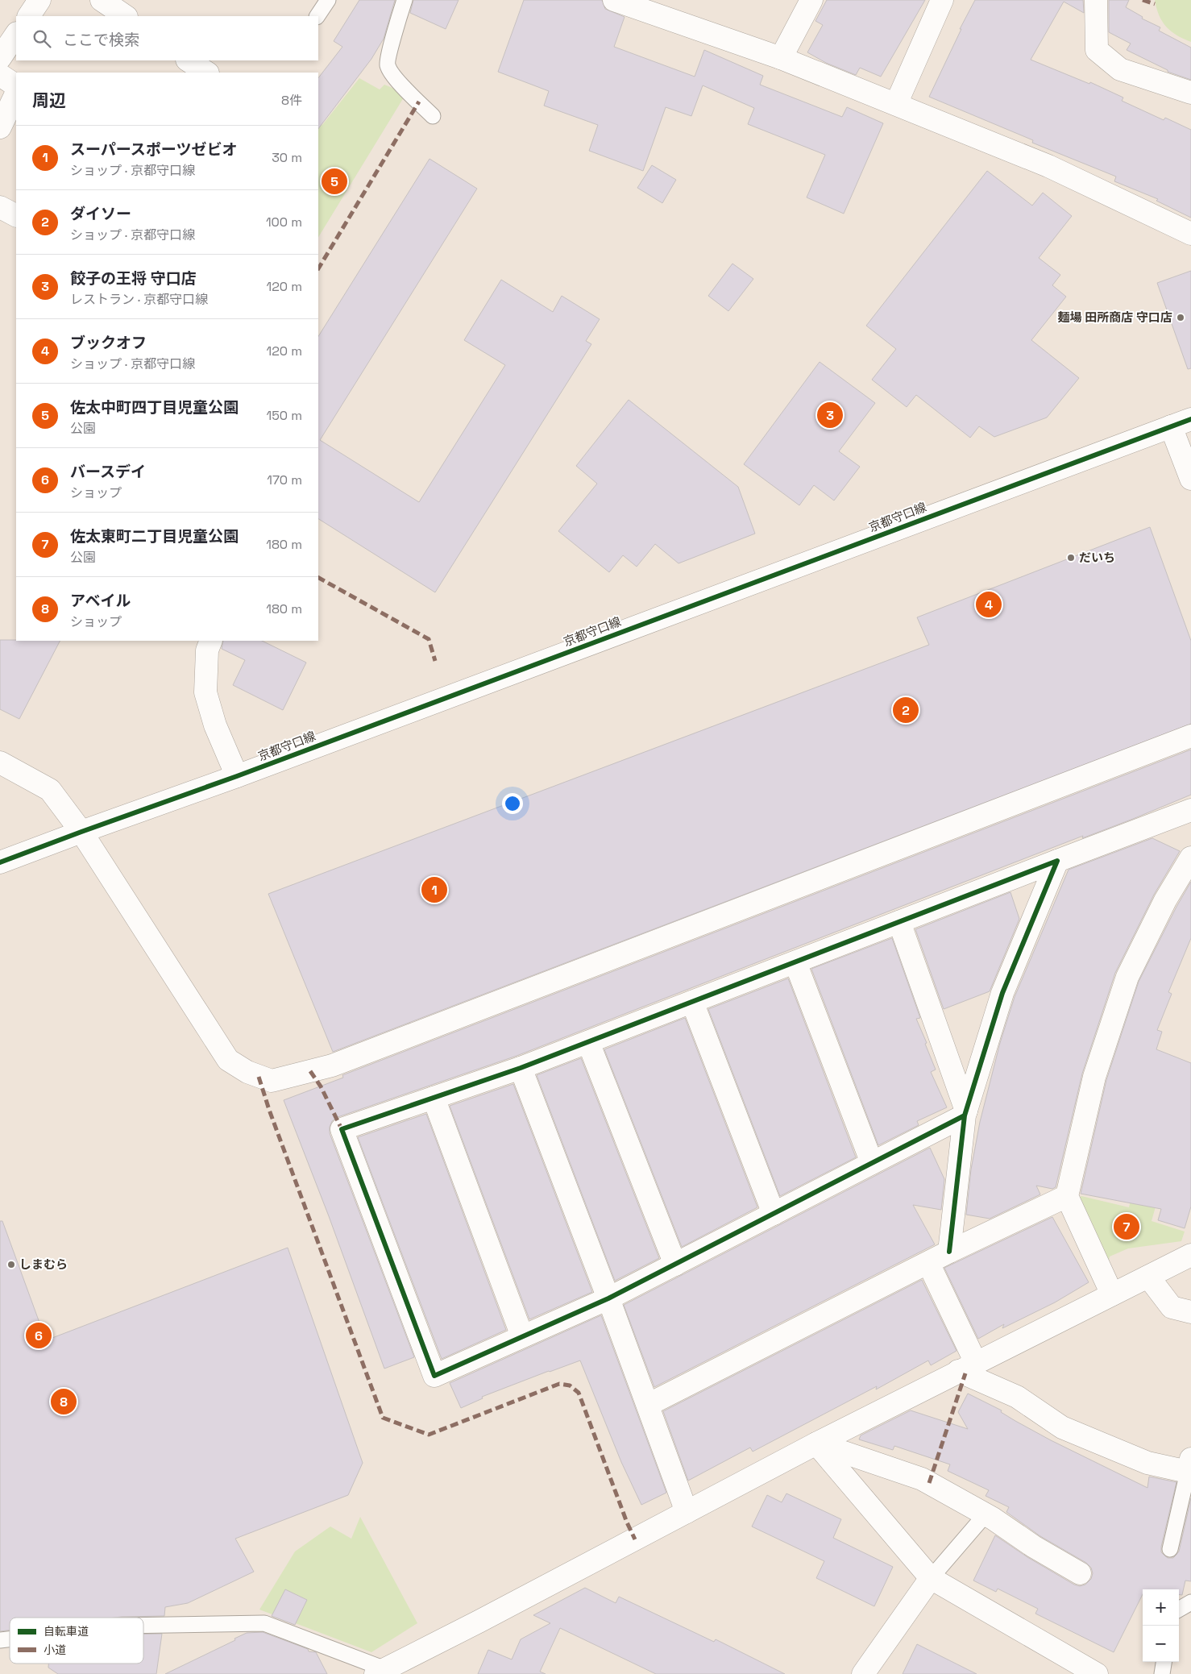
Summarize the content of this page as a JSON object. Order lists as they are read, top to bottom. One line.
{"streets":{"street":["京都守口線"]},"places":["麺場 田所商店 守口店","だいち","しまむら"],"legend":["自転車道","小道"],"page":{"search":"ここで検索","heading":["周辺","8件"],"list":[{"mark":"1","name":"スーパースポーツゼビオ","note":"ショップ · 京都守口線","value":"30 m"},{"mark":"2","name":"ダイソー","note":"ショップ · 京都守口線","value":"100 m"},{"mark":"3","name":"餃子の王将 守口店","note":"レストラン · 京都守口線","value":"120 m"},{"mark":"4","name":"ブックオフ","note":"ショップ · 京都守口線","value":"120 m"},{"mark":"5","name":"佐太中町四丁目児童公園","note":"公園","value":"150 m"},{"mark":"6","name":"バースデイ","note":"ショップ","value":"170 m"},{"mark":"7","name":"佐太東町二丁目児童公園","note":"公園","value":"180 m"},{"mark":"8","name":"アベイル","note":"ショップ","value":"180 m"}],"pins":["5","3","4","2","1","7","6","8"],"map_buttons":["+","−"]}}
